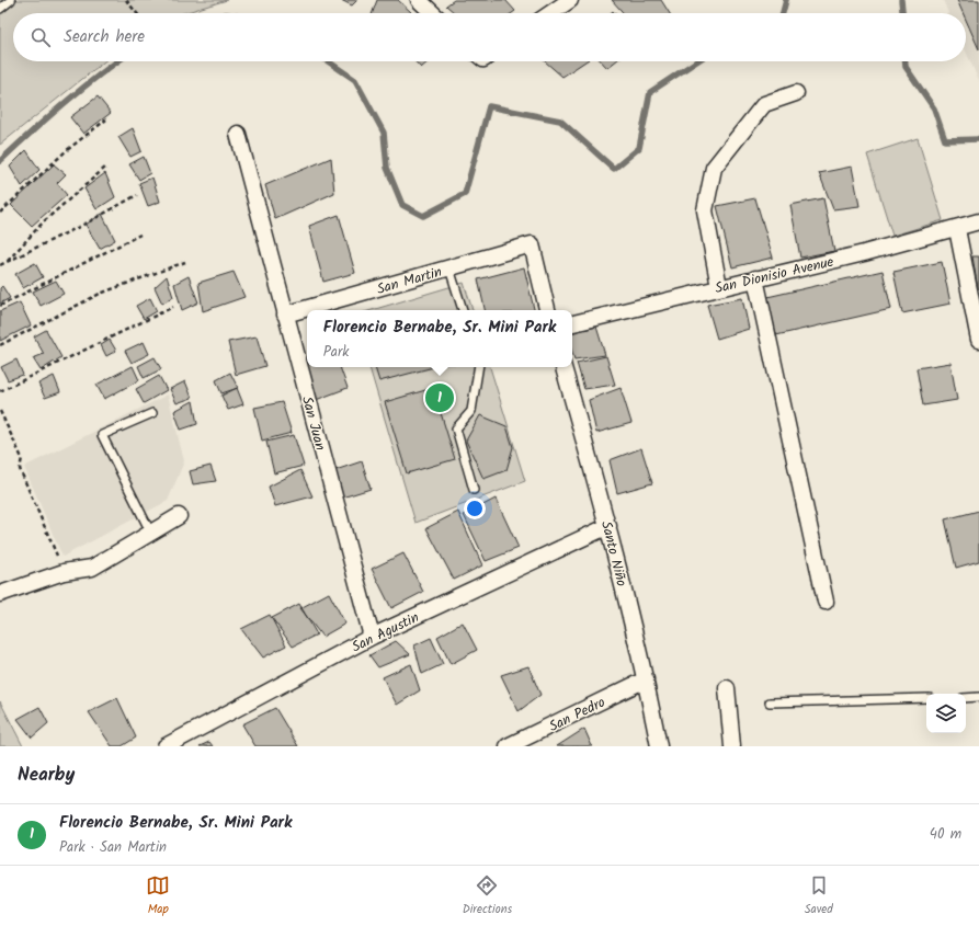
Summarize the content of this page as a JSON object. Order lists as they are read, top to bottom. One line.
{"streets":{"street":["San Dionisio Avenue","San Martin","San Juan","Santo Niño","San Agustin","San Pedro"]},"crossings":[["San Martin","San Juan"],["San Juan","San Agustin"],["Santo Niño","San Agustin"],["Santo Niño","San Pedro"]],"page":{"search":"Search here","popup":["Florencio Bernabe, Sr. Mini Park","Park"],"pins":"1","heading":"Nearby","list":[{"mark":"1","name":"Florencio Bernabe, Sr. Mini Park","note":"Park · San Martin","value":"40 m"}],"nav":["Map","Directions","Saved"]}}
